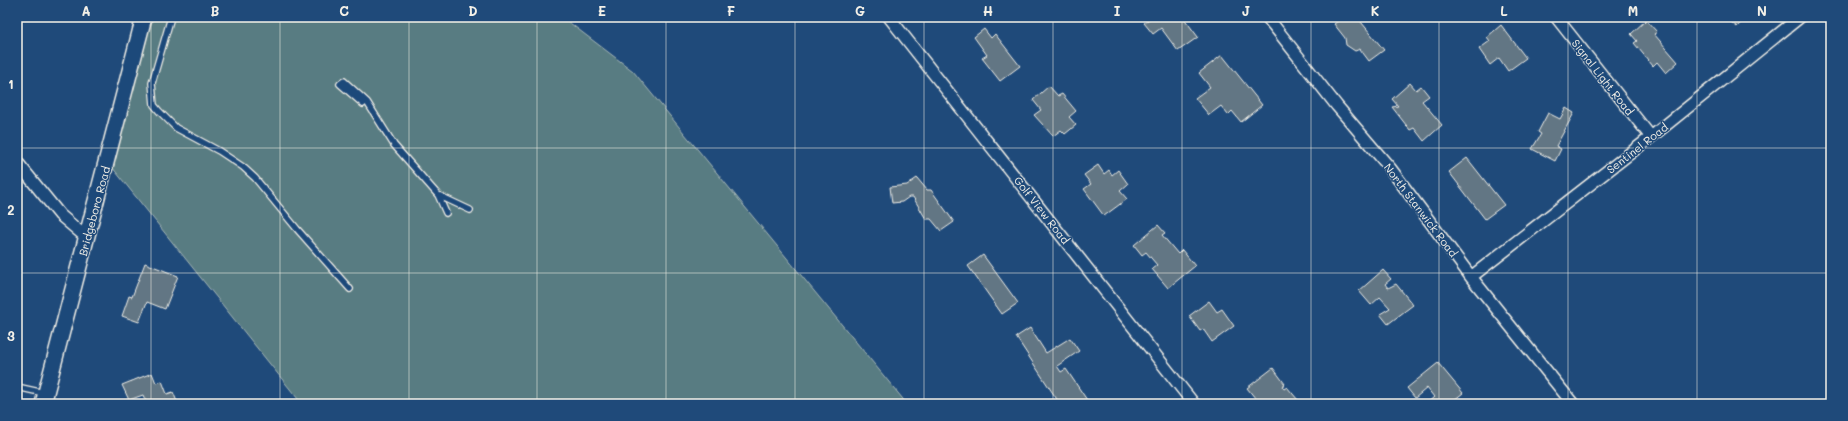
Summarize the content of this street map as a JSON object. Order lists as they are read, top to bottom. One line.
{"streets":{"main road":["Bridgeboro Road"],"street":["Signal Light Road","Sentinel Road","Golf View Road","North Stanwick Road"]},"crossings":[["Signal Light Road","Sentinel Road"],["Sentinel Road","North Stanwick Road"]],"grid":{"columns":["A","B","C","D","E","F","G","H","I","J","K","L","M","N"],"rows":["1","2","3"]}}
